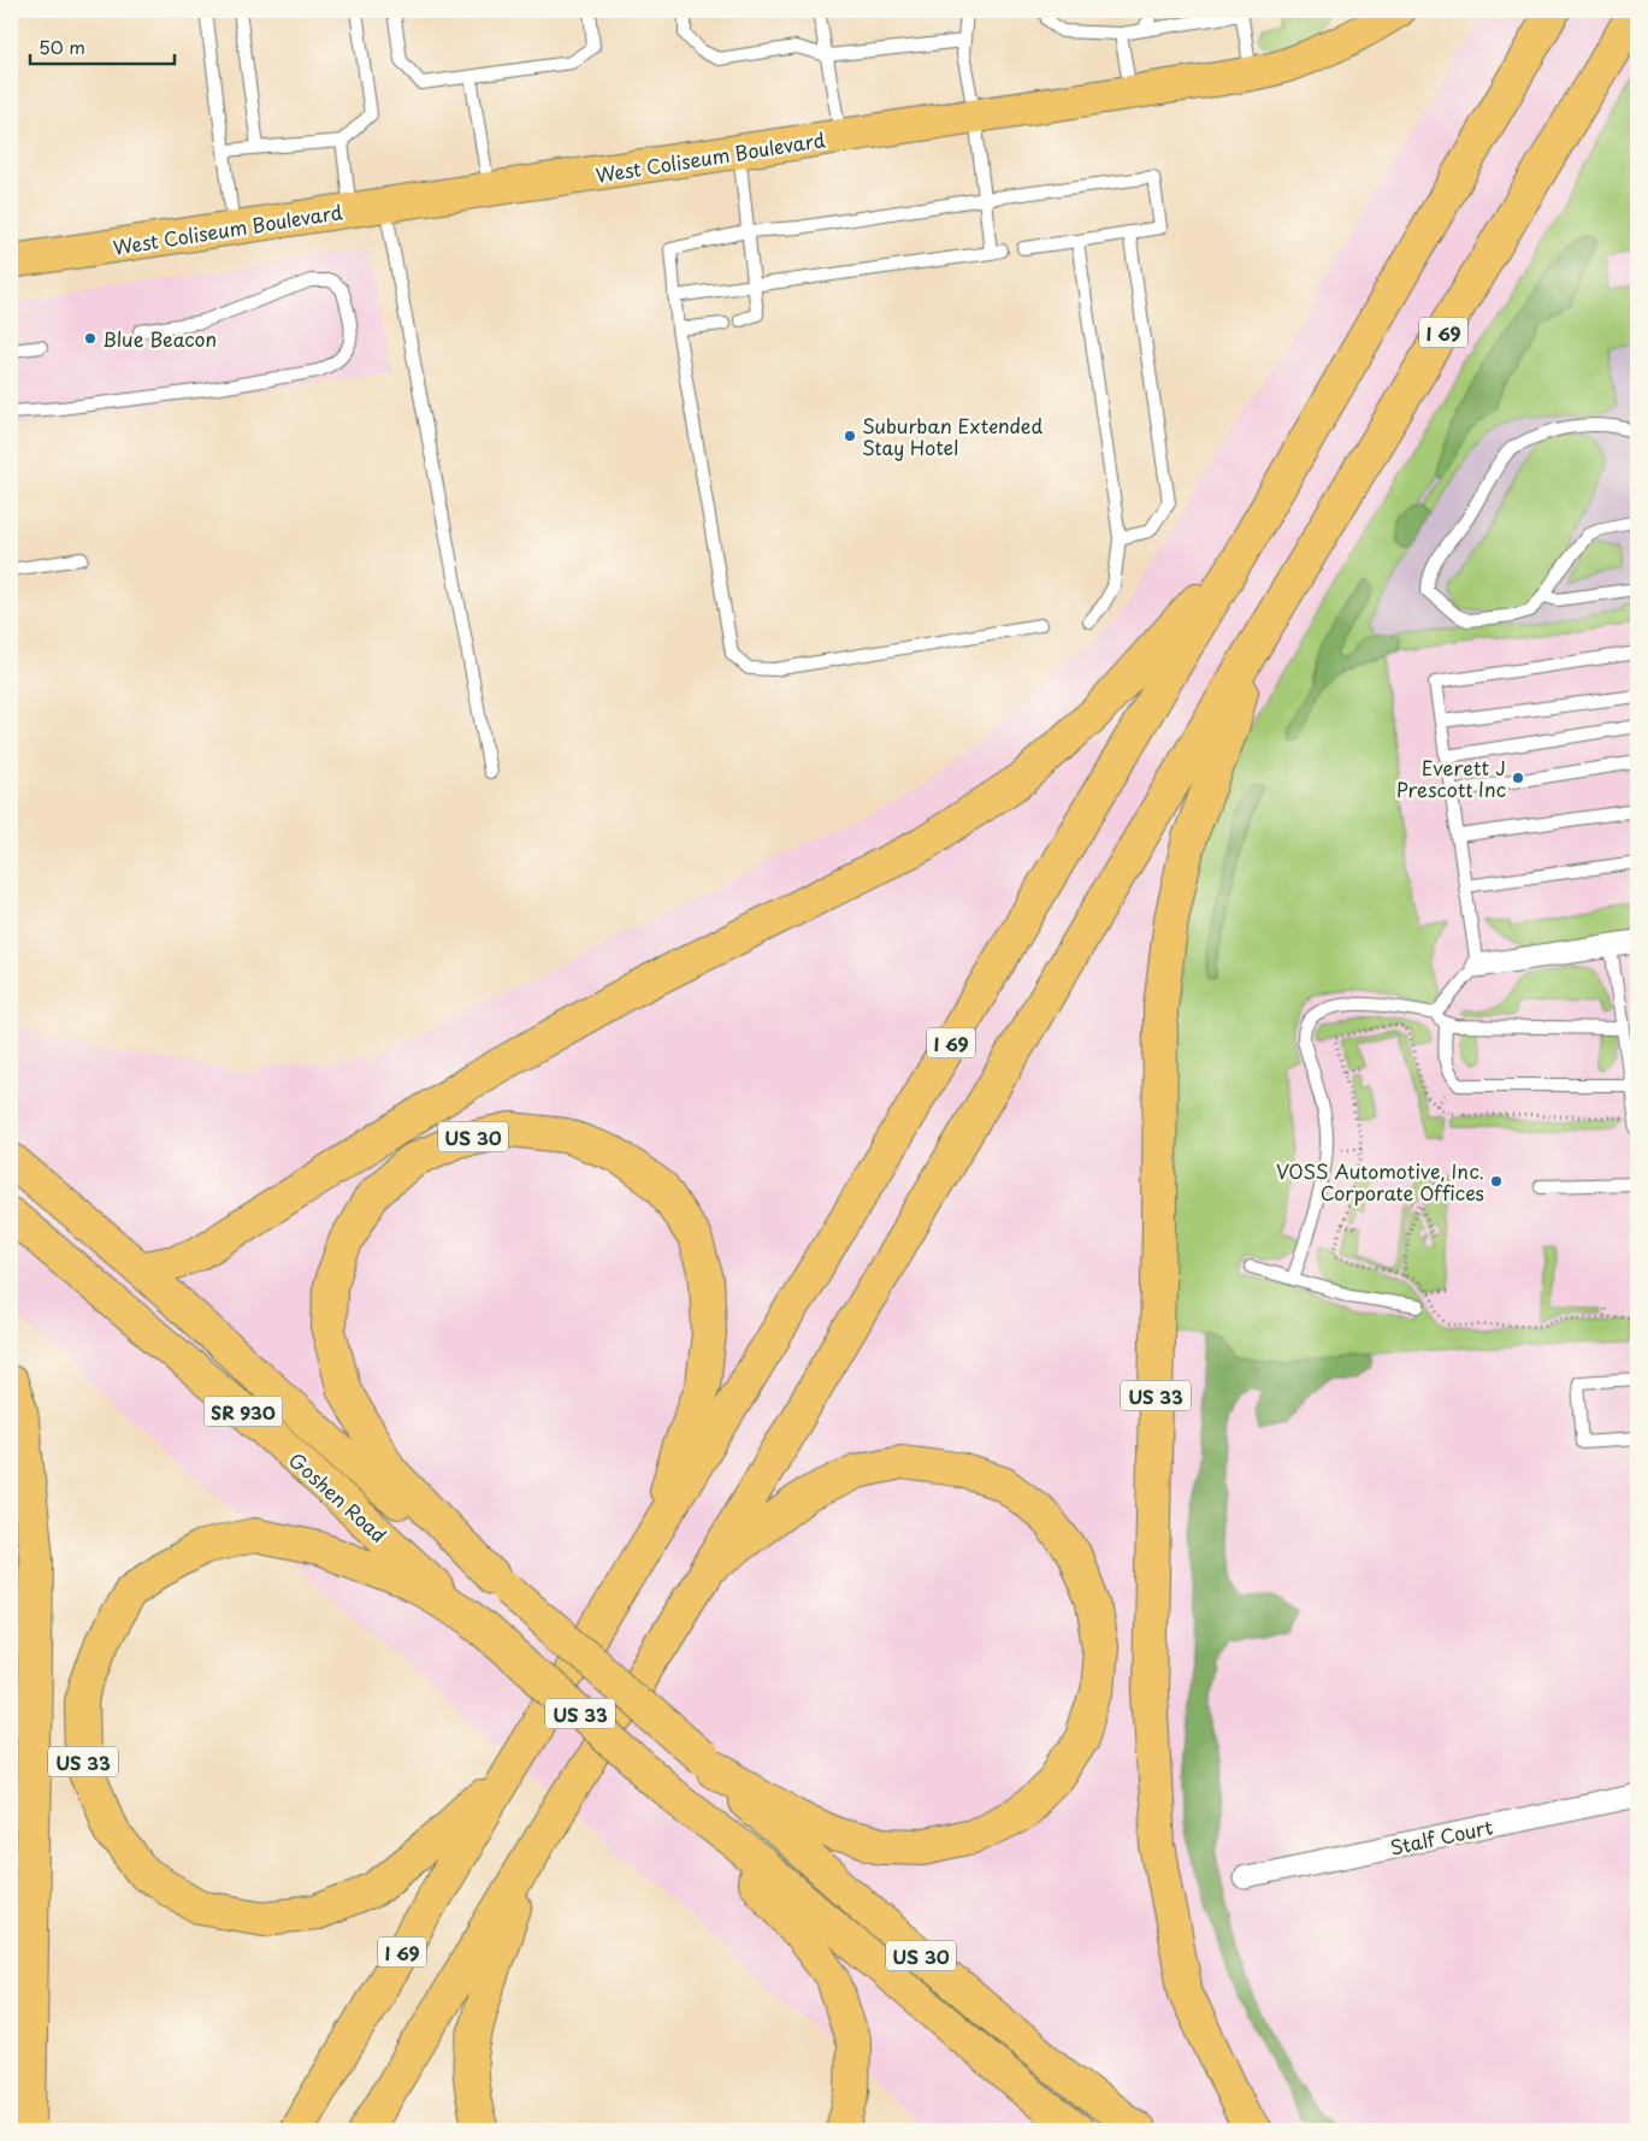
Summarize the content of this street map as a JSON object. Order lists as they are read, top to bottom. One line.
{"streets":{"main road":["West Coliseum Boulevard","I 69","US 30","US 33","SR 930","Goshen Road"],"street":["Stalf Court"]},"crossings":[["I 69","US 30"],["I 69","US 33"],["US 30","SR 930"],["US 33","Goshen Road"]],"places":["Blue Beacon","Suburban Extended Stay Hotel","Everett J Prescott Inc","VOSS Automotive, Inc. Corporate Offices"],"scale_bar":"50 m"}
